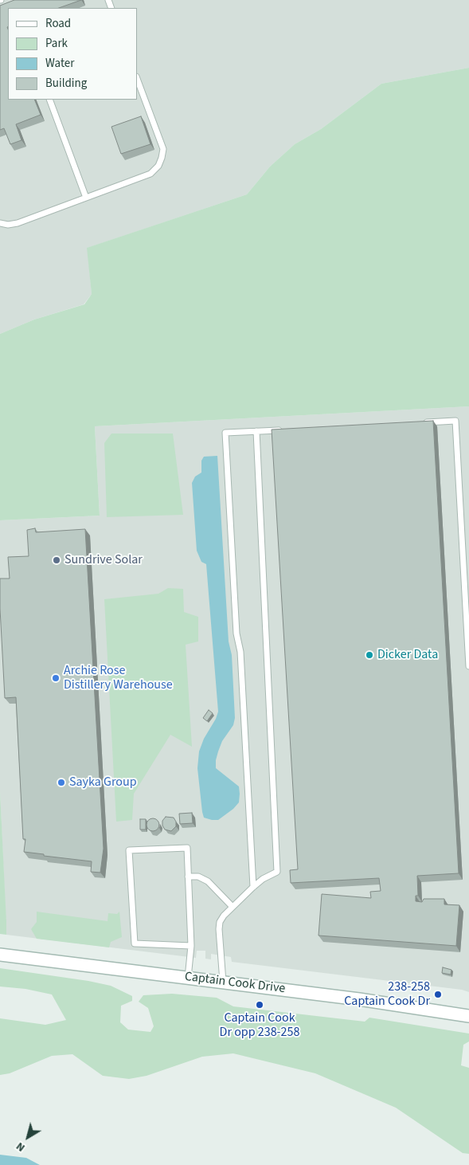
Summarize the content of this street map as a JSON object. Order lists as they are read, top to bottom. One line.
{"streets":{"main road":["Captain Cook Drive"]},"places":["Sundrive Solar","Dicker Data","Archie Rose Distillery Warehouse","Sayka Group","238-258 Captain Cook Dr","Captain Cook Dr opp 238-258"],"legend":["Road","Park","Water","Building"],"north":"bottom left"}
